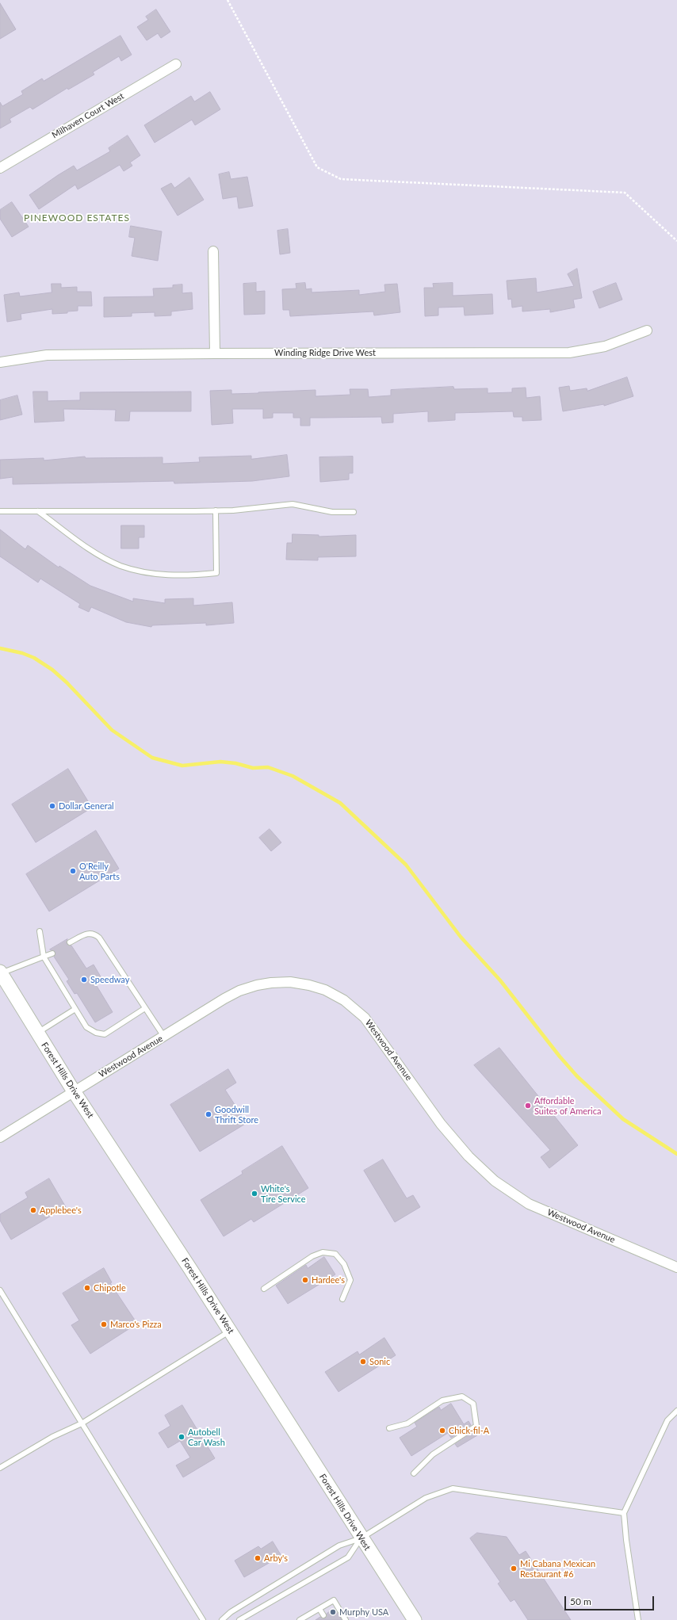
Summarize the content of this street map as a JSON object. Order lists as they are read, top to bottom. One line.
{"streets":{"main road":["Forest Hills Drive West"],"street":["Milhaven Court West","Winding Ridge Drive West","Westwood Avenue"]},"crossings":[["Westwood Avenue","Forest Hills Drive West"]],"districts":["PINEWOOD ESTATES"],"places":["Dollar General","O'Reilly Auto Parts","Speedway","Affordable Suites of America","Goodwill Thrift Store","White's Tire Service","Applebee's","Hardee's","Chipotle","Marco's Pizza","Sonic","Chick-fil-A","Autobell Car Wash","Arby's","Mi Cabana Mexican Restaurant #6","Murphy USA"],"scale_bar":"50 m"}
